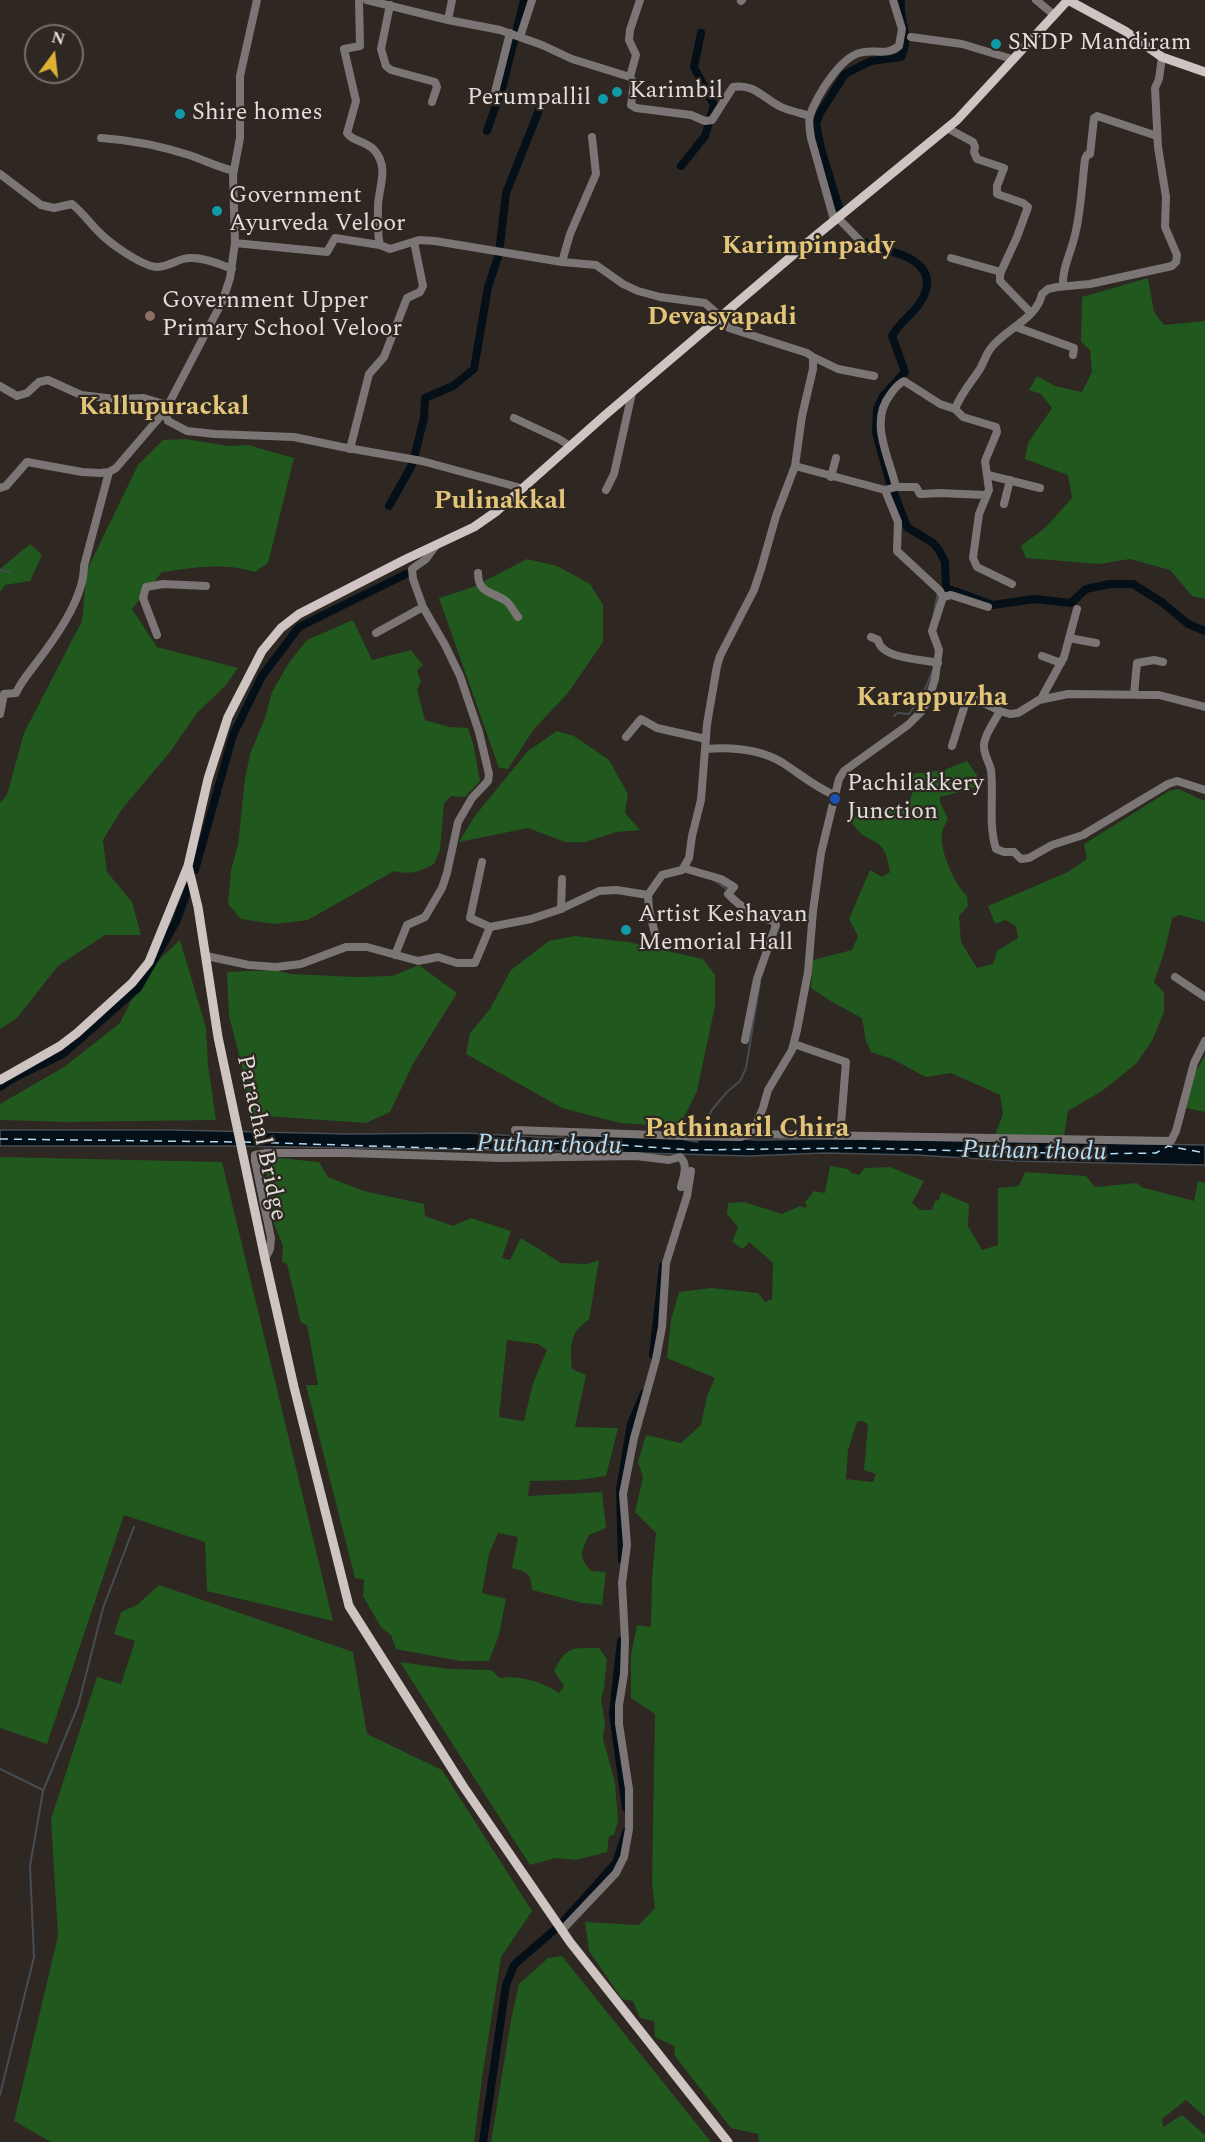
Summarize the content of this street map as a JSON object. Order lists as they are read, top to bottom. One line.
{"streets":{"main road":["Parachal Bridge"]},"districts":["Karimpinpady","Devasyapadi","Kallupurackal","Pulinakkal","Karappuzha","Pathinaril Chira"],"water":["Puthan thodu"],"places":["SNDP Mandiram","Karimbil","Perumpallil","Shire homes","Government Ayurveda Veloor","Government Upper Primary School Veloor","Pachilakkery Junction","Artist Keshavan Memorial Hall"],"north":"top"}
